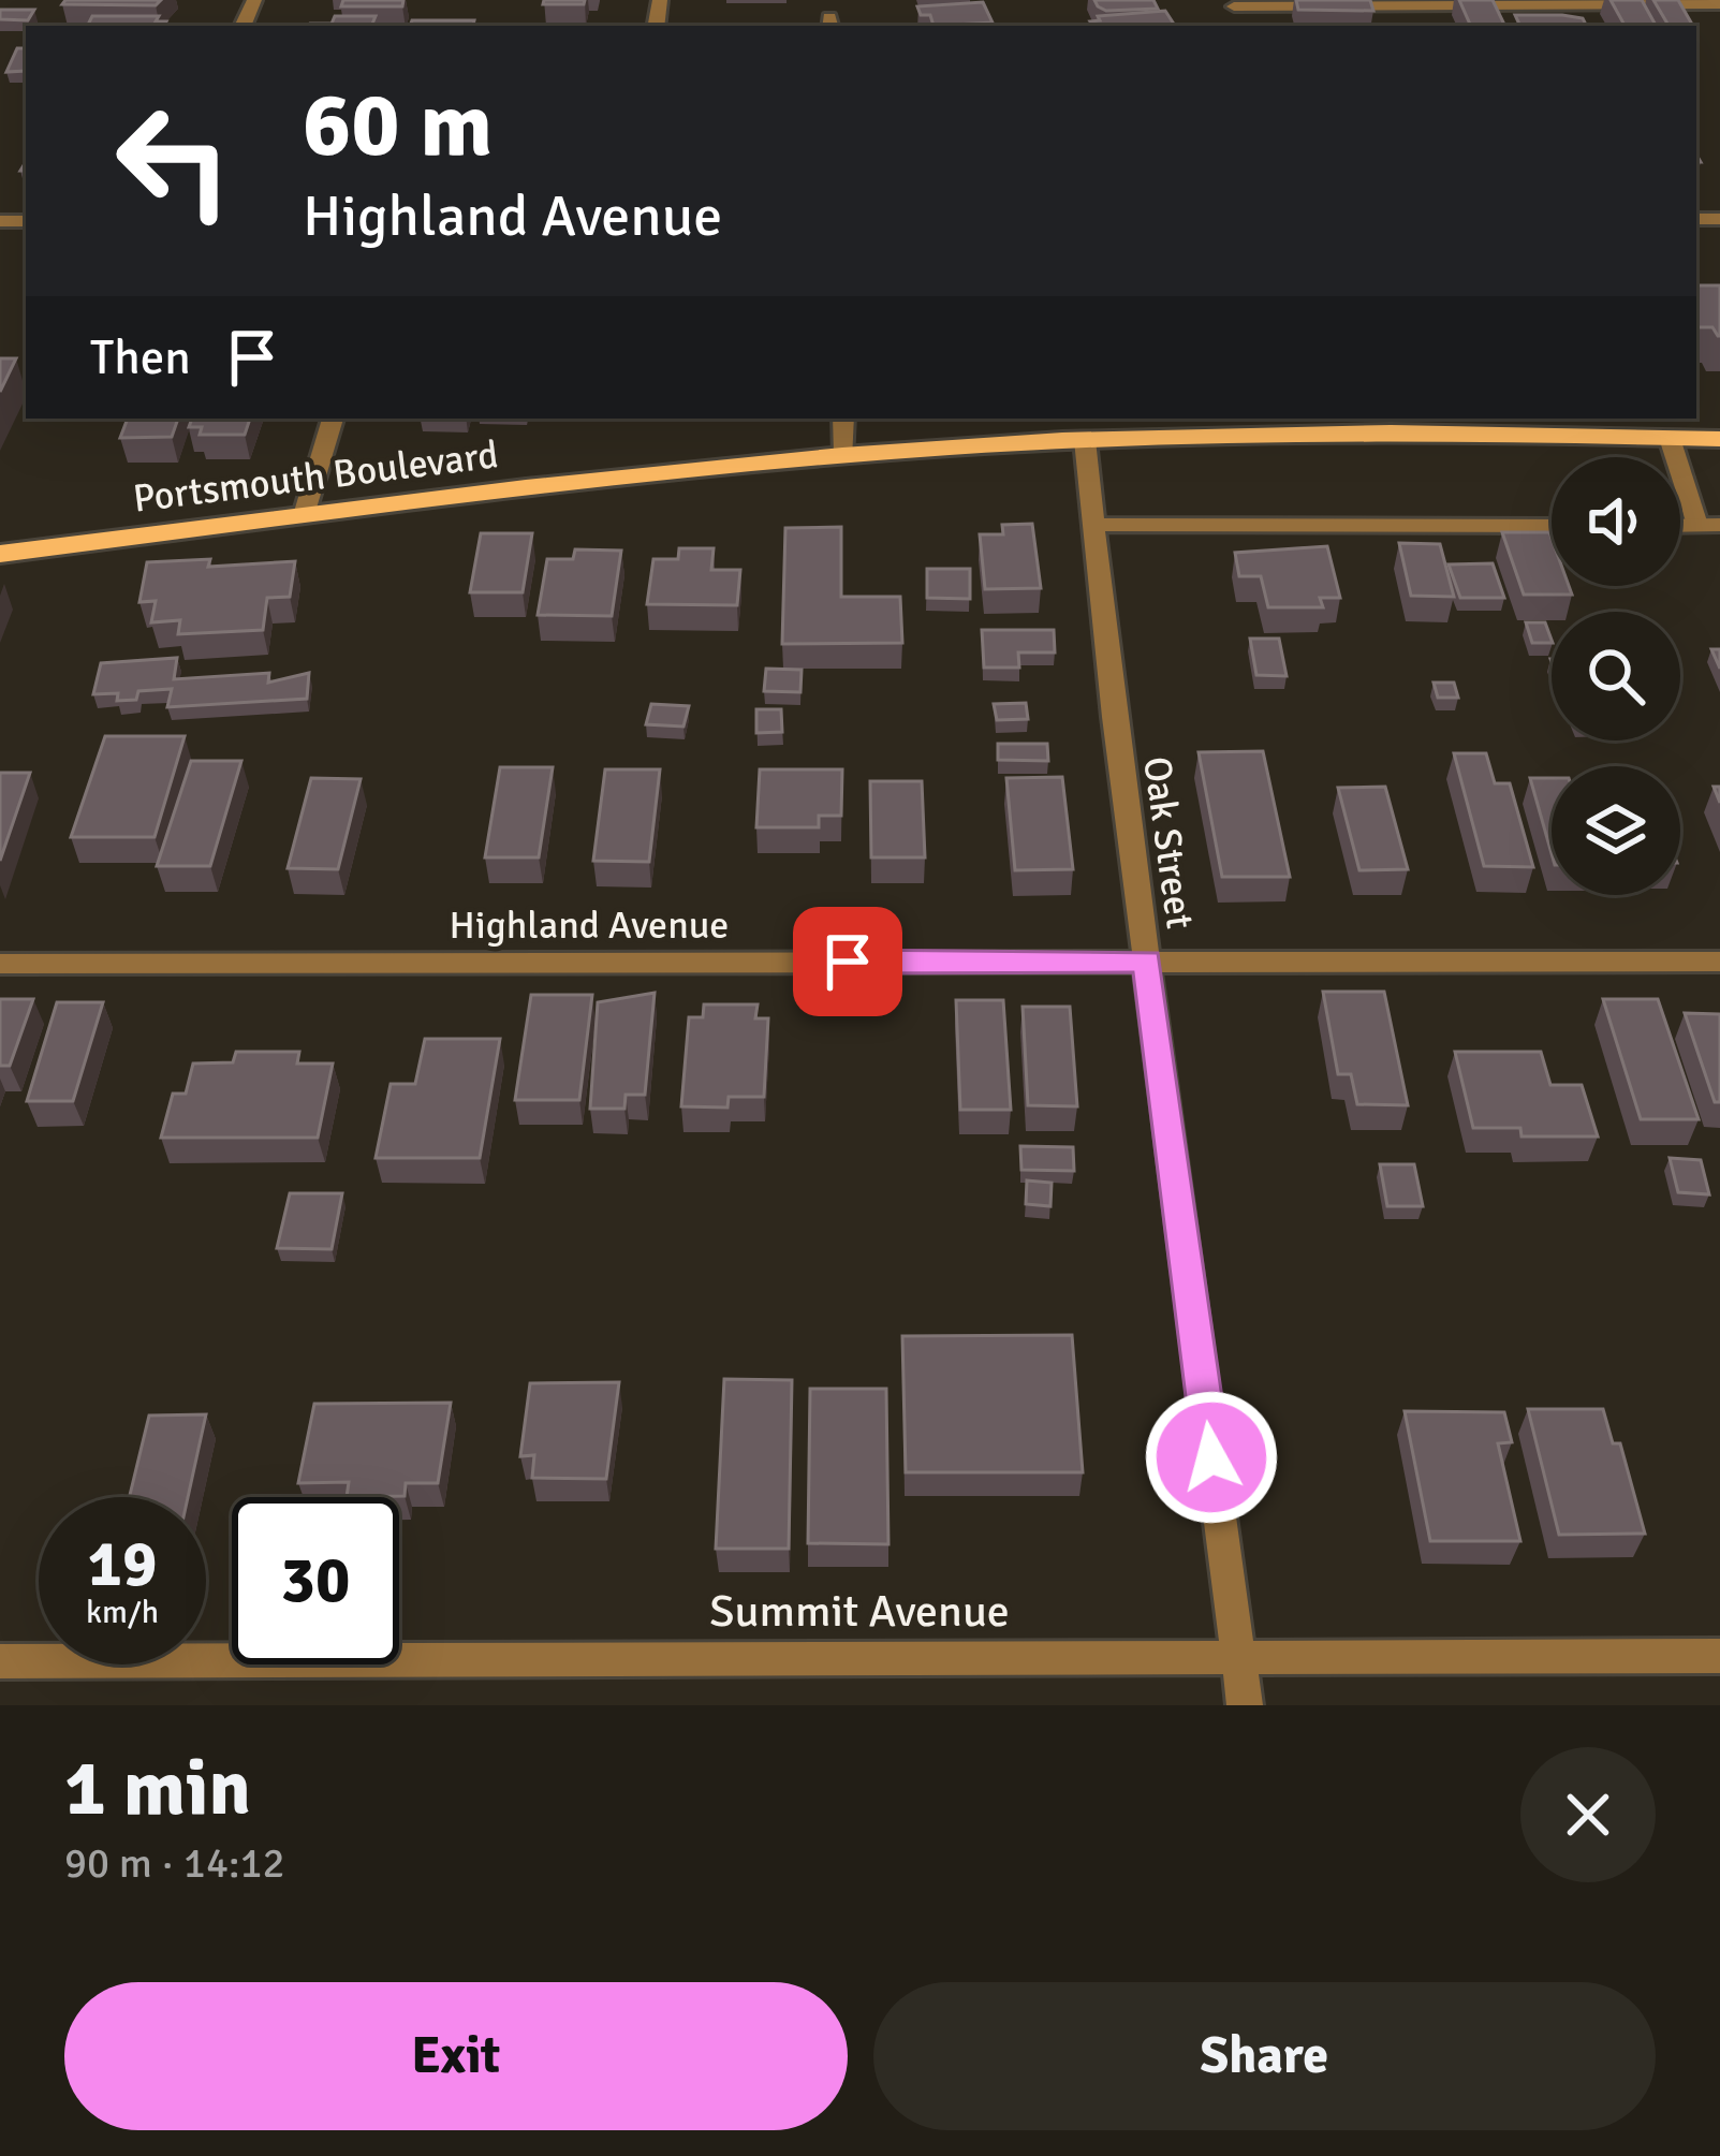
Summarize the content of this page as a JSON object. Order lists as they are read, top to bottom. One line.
{"streets":{"main road":["Portsmouth Boulevard"],"street":["Oak Street","Highland Avenue","Summit Avenue"]},"crossings":[["Portsmouth Boulevard","Oak Street"],["Oak Street","Highland Avenue"],["Oak Street","Summit Avenue"]],"page":{"turn":["60 m","Highland Avenue"],"then":"Then","speed":"19 km/h","limit":"30","heading":["1 min","90 m · 14:12"],"buttons":["Exit","Share"]}}
